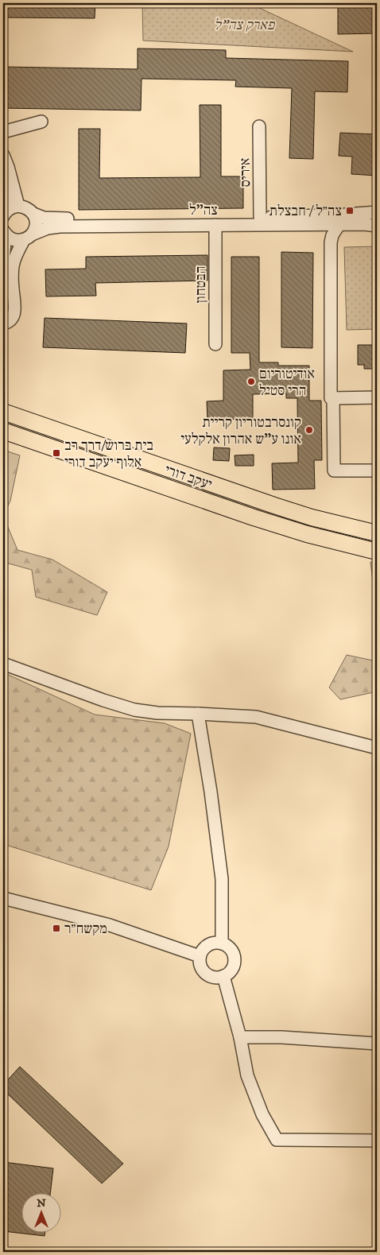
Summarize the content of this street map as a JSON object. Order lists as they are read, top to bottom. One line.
{"streets":{"main road":["יעקב דורי"],"street":["איריס","צה\"ל","הבטחון"]},"crossings":[["איריס","צה\"ל"],["צה\"ל","הבטחון"]],"parks":["פארק צה\"ל"],"places":{"transit":["צה״ל / חבצלת","בית ברוש/דרך רב אלוף יעקב דורי","מקשח״ר"],"other":["אודיטוריום הרי סטיל","קונסרבטוריון קריית אונו ע\"ש אהרון אלקלעי"]},"north":"top"}
